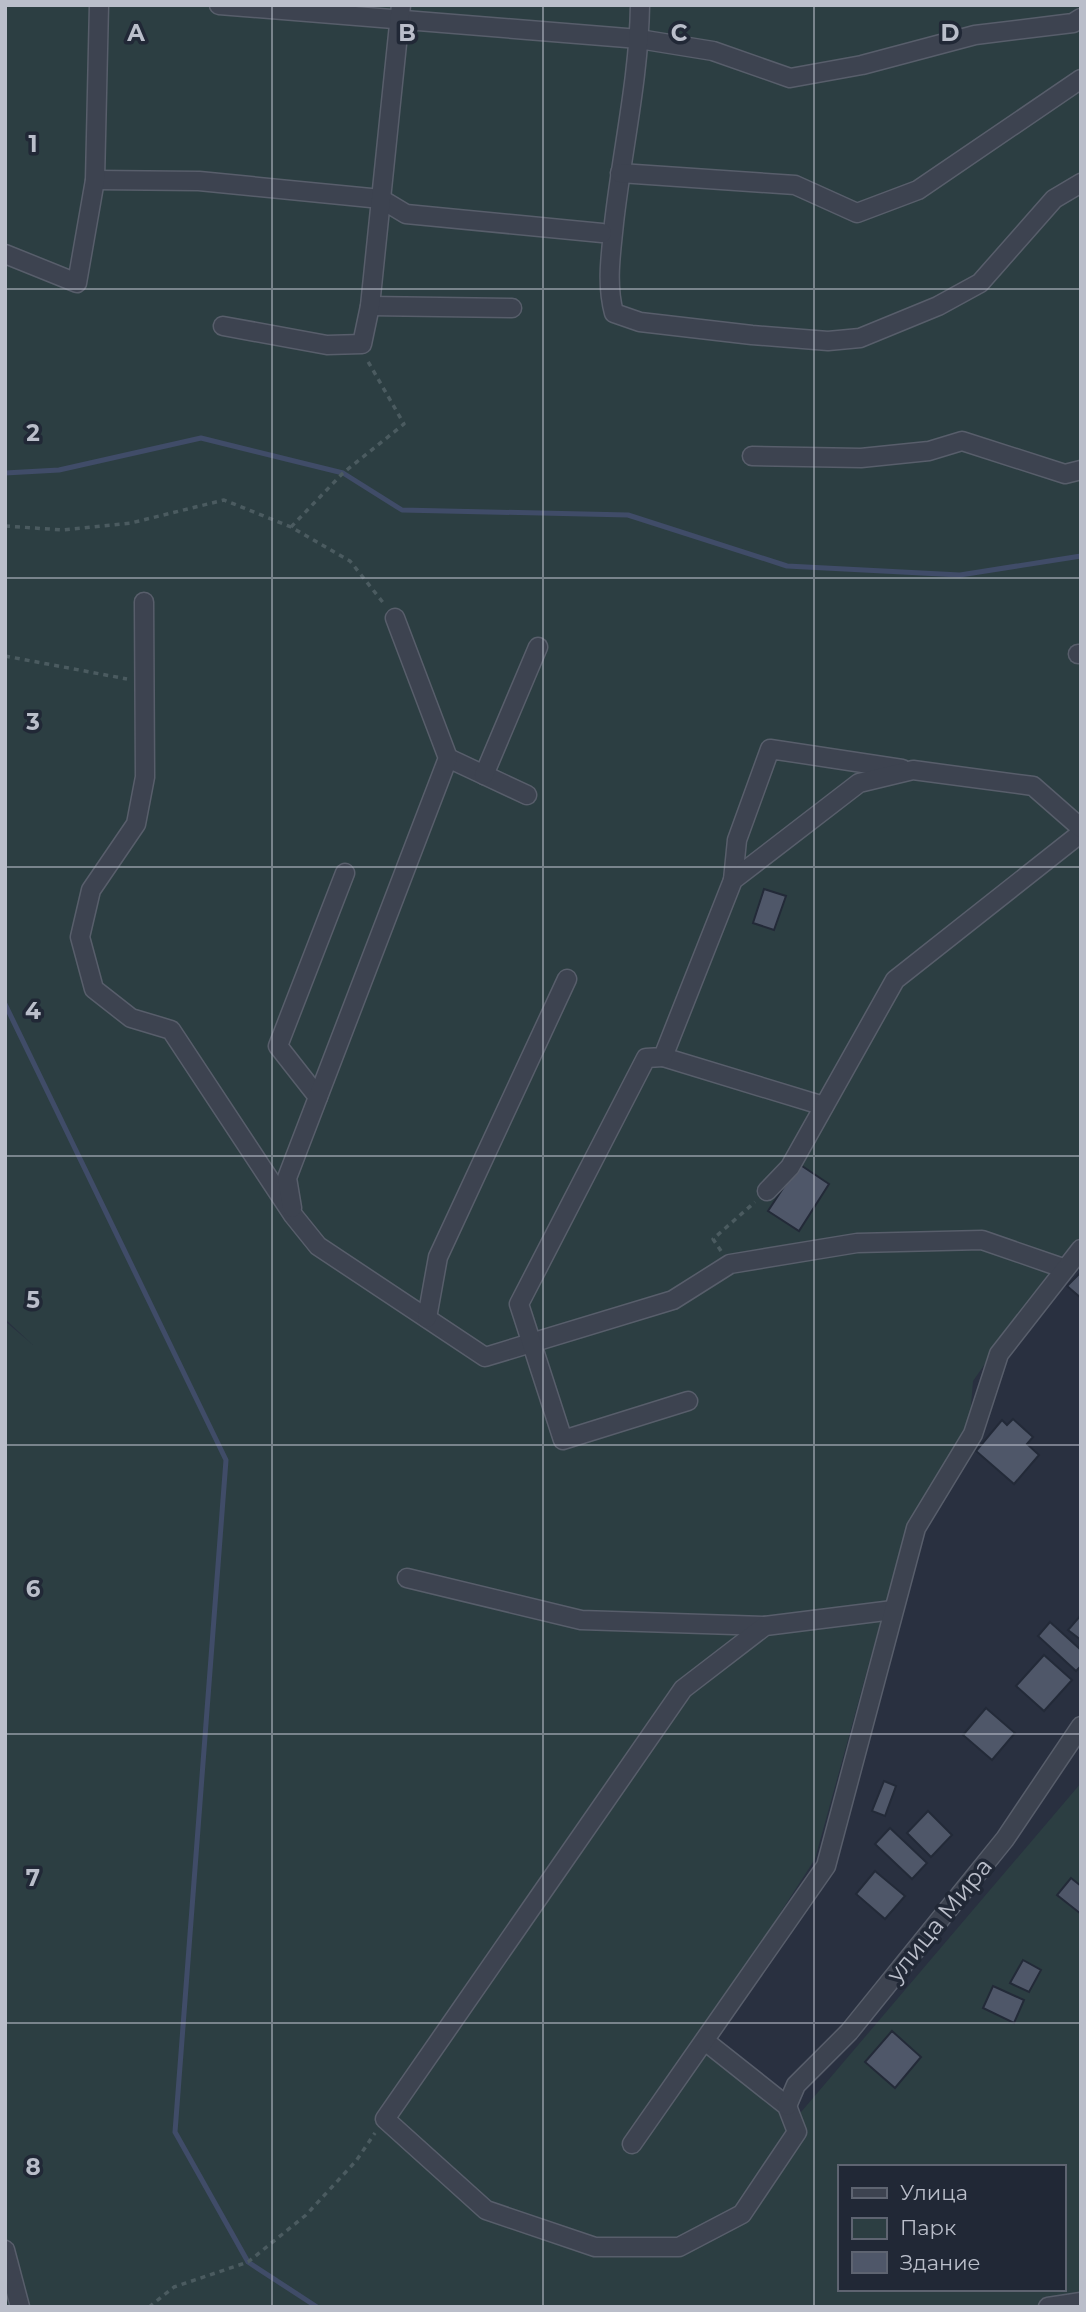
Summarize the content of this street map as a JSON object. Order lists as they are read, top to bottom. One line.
{"streets":{"street":["улица Мира"]},"legend":["Улица","Парк","Здание"],"grid":{"columns":["A","B","C","D"],"rows":["1","2","3","4","5","6","7","8"]}}
